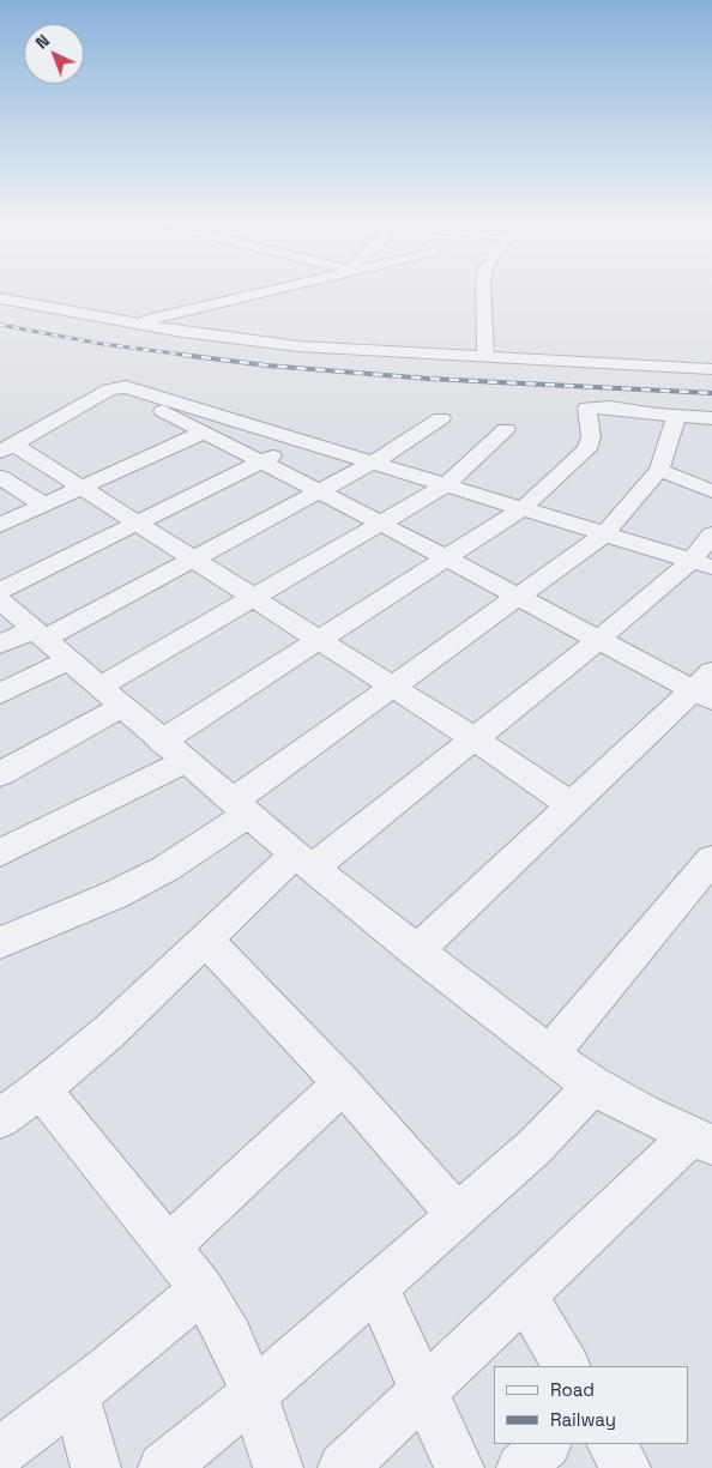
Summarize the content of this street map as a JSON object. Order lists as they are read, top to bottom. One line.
{"legend":["Road","Railway"],"north":"top left"}
